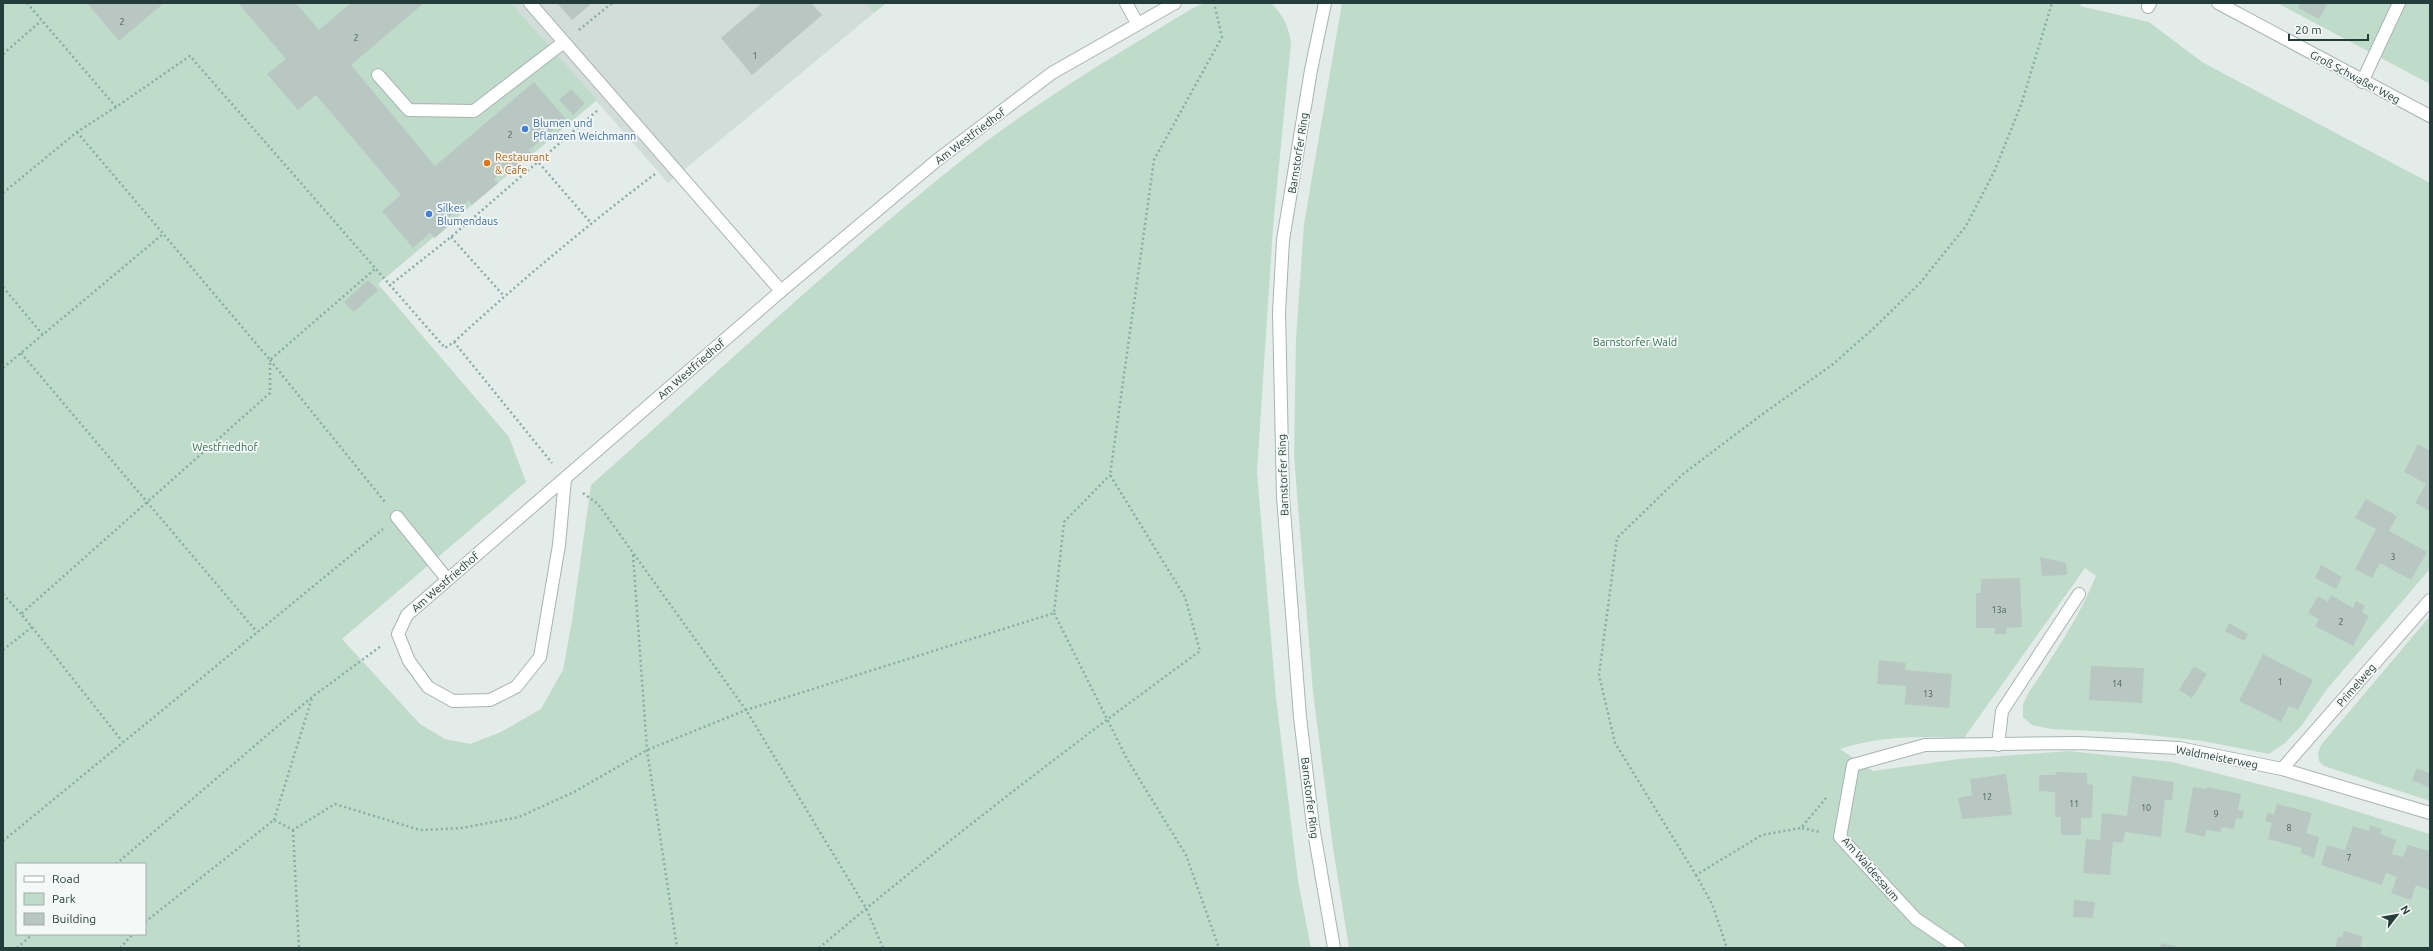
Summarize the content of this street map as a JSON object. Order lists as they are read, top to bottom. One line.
{"streets":{"street":["Groß Schwaßer Weg","Am Westfriedhof","Barnstorfer Ring","Primelweg","Waldmeisterweg","Am Waldessaum"]},"crossings":[["Primelweg","Waldmeisterweg"],["Waldmeisterweg","Am Waldessaum"]],"parks":["Barnstorfer Wald","Westfriedhof"],"places":["Blumen und Pflanzen Weichmann","Restaurant & Cafe","Silkes Blumendaus"],"house_numbers":["2","2","1","2","3","13a","2","1","14","13","12","11","10","9","8","7"],"legend":["Road","Park","Building"],"scale_bar":"20 m","north":"top right"}
